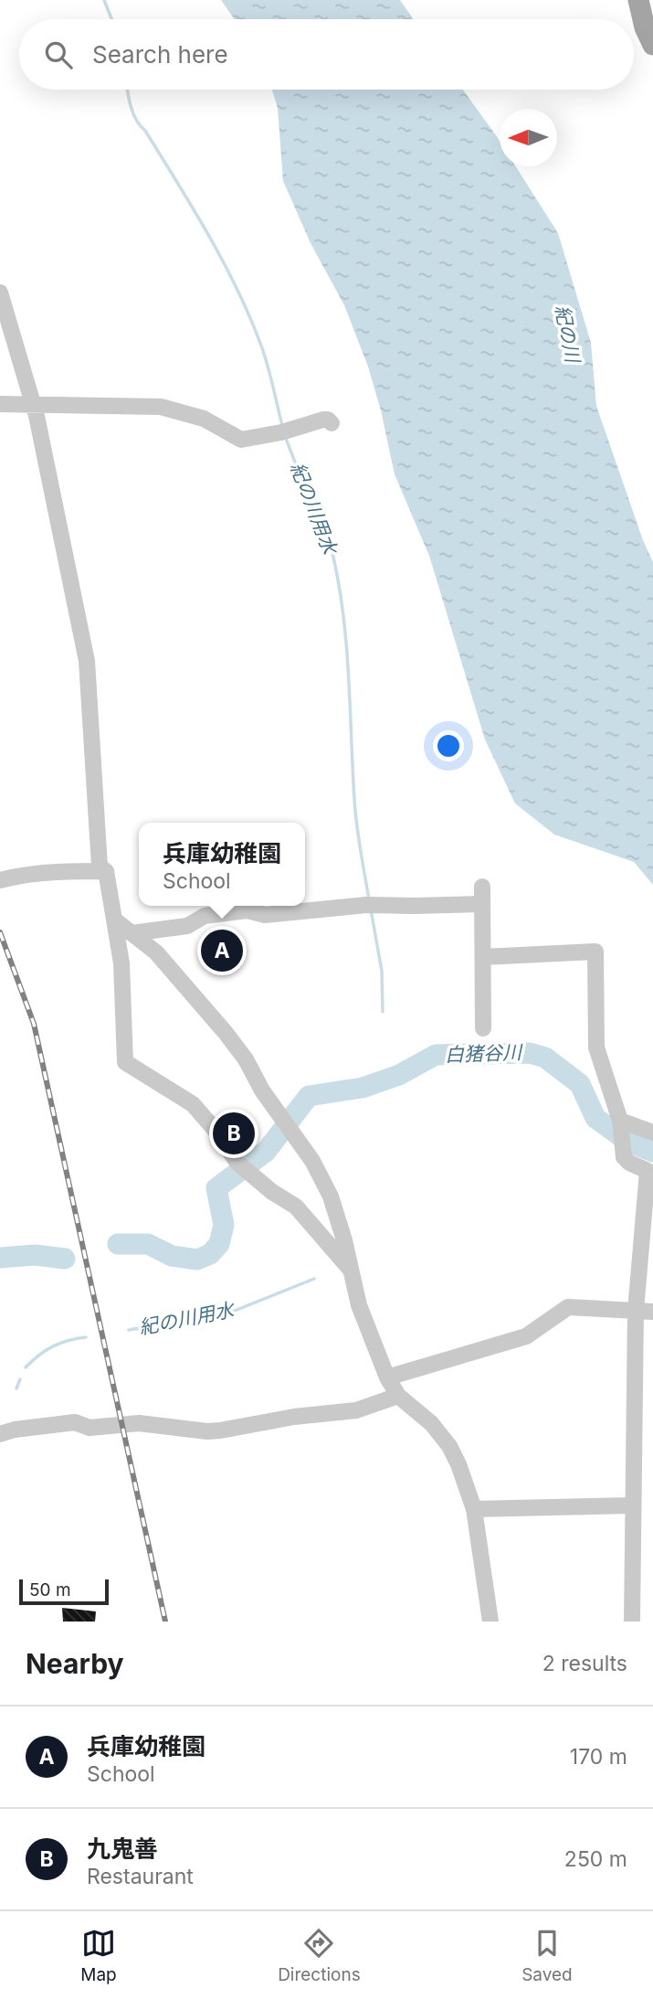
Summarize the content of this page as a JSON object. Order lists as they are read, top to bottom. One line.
{"water":["紀の川","紀の川用水","白猪谷川"],"scale_bar":"50 m","north":"left","page":{"search":"Search here","popup":["兵庫幼稚園","School"],"pins":["A","B"],"scale":"50 m","heading":["Nearby","2 results"],"list":[{"mark":"A","name":"兵庫幼稚園","note":"School","value":"170 m"},{"mark":"B","name":"九鬼善","note":"Restaurant","value":"250 m"}],"nav":["Map","Directions","Saved"]}}
